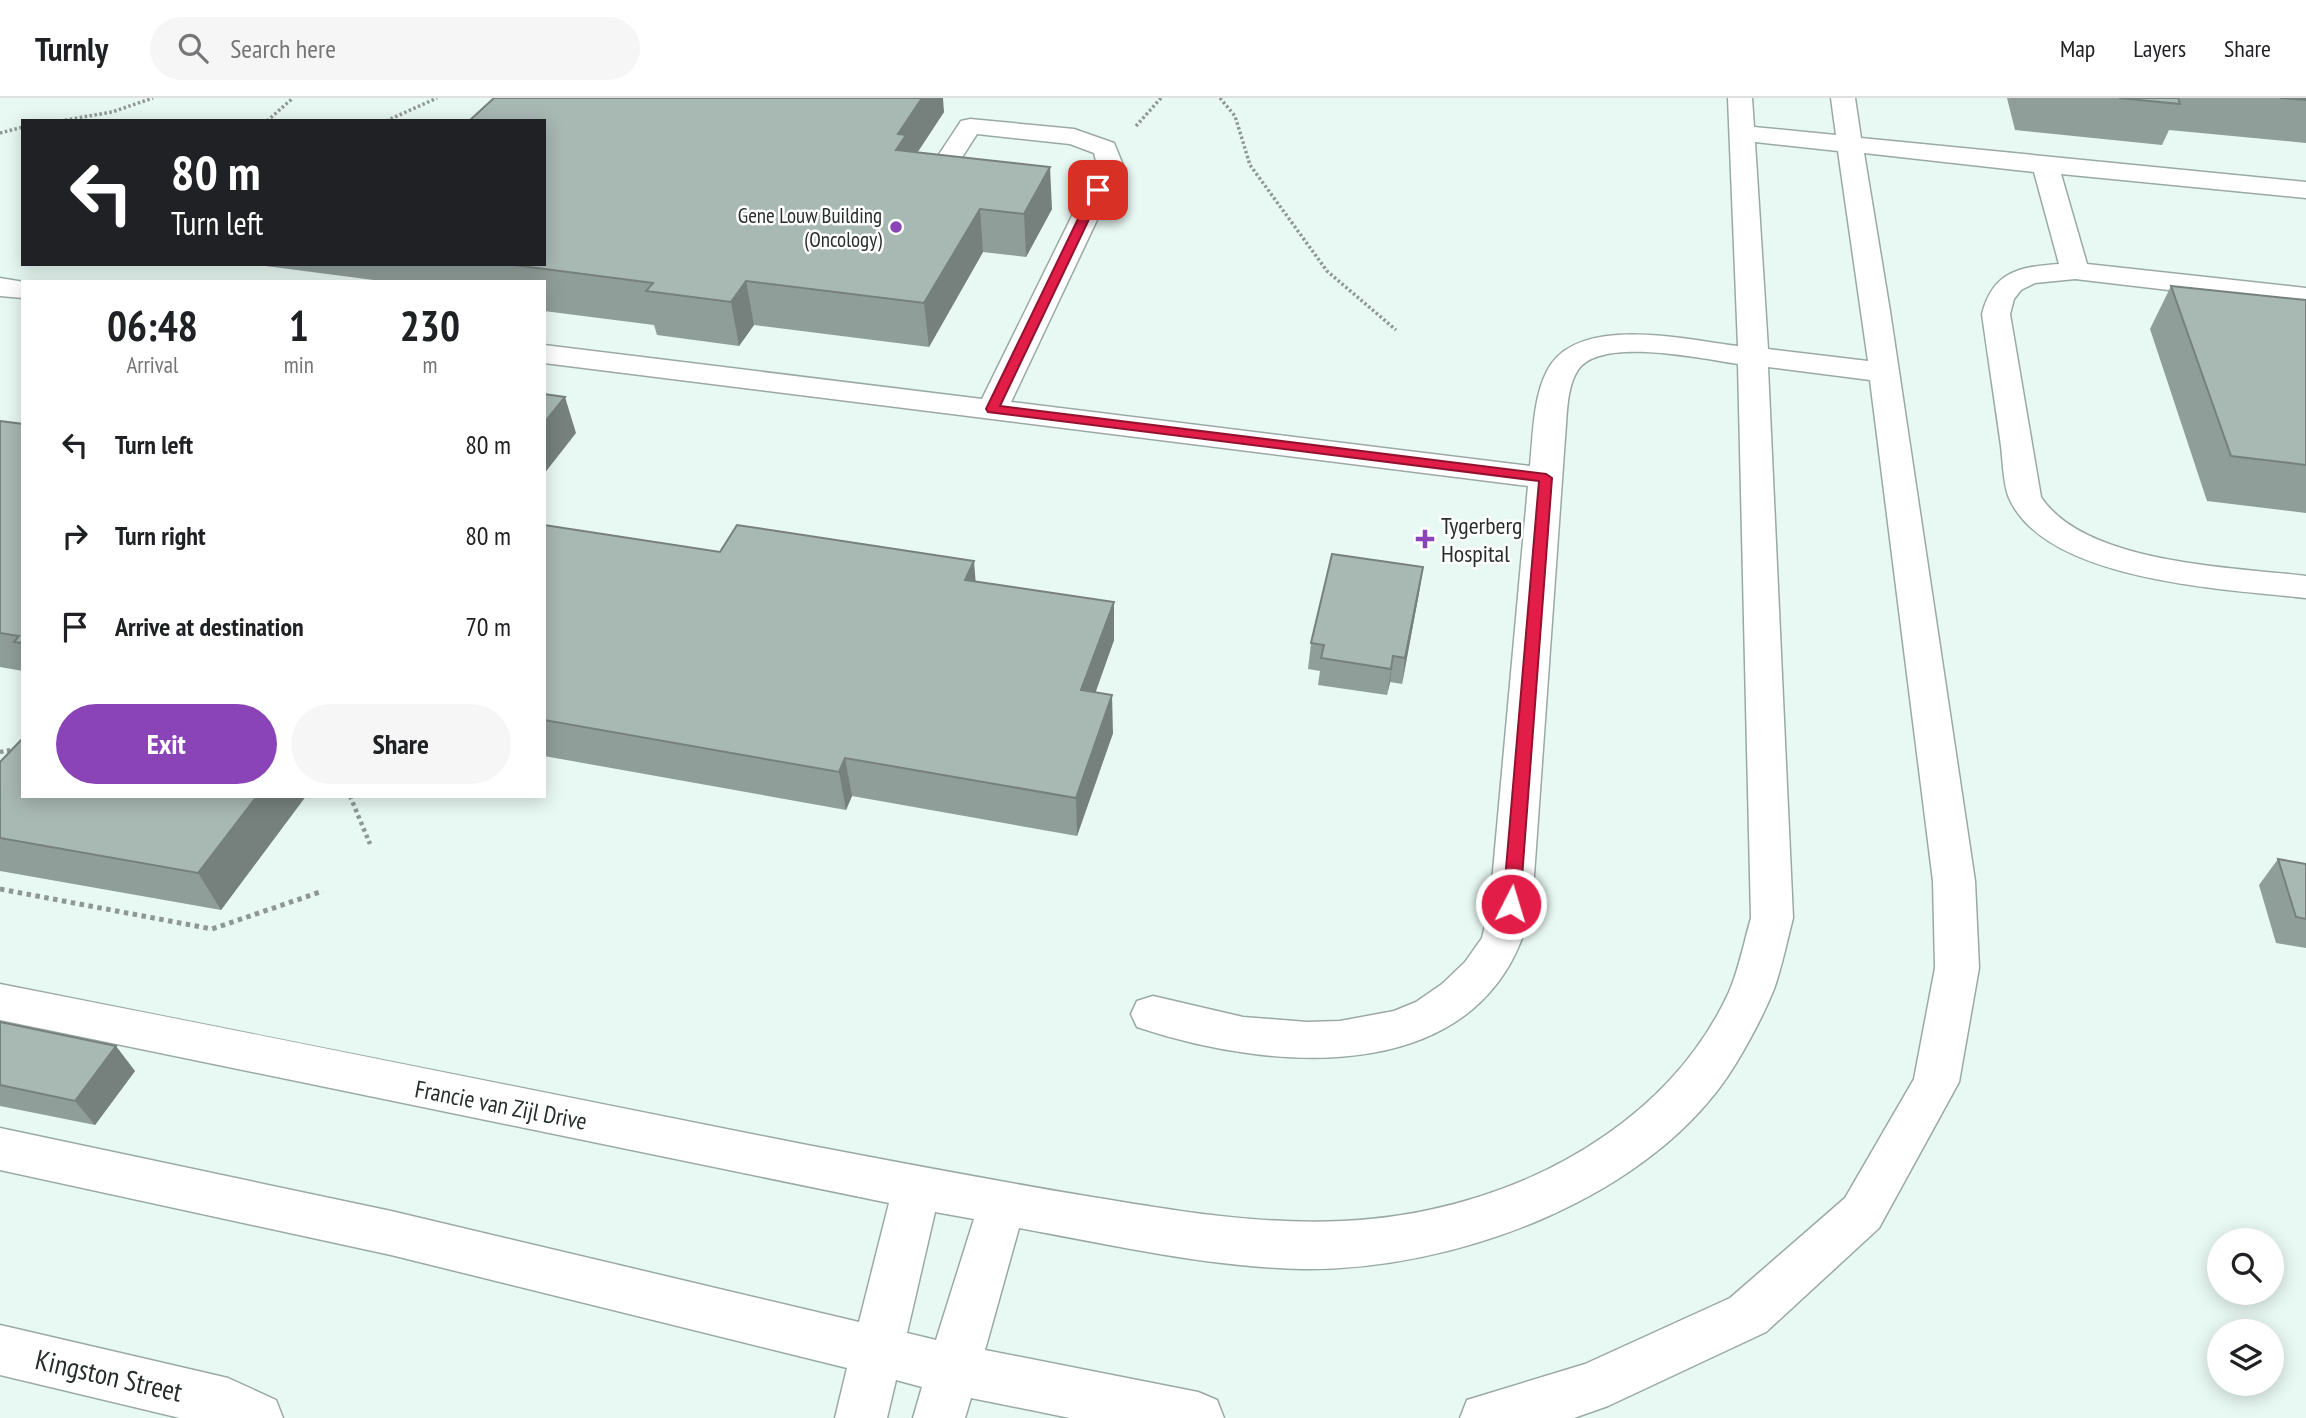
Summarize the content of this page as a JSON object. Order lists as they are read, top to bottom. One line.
{"streets":{"street":["Francie van Zijl Drive","Kingston Street"]},"places":{"other":["Gene Louw Building (Oncology)"],"health":["Tygerberg Hospital"]},"page":{"header":"Turnly","search":"Search here","nav":["Map","Layers","Share"],"turn":["80 m","Turn left"],"eta":["06:48","Arrival","1","min","230","m"],"list":[{"name":"Turn left","value":"80 m"},{"name":"Turn right","value":"80 m"},{"name":"Arrive at destination","value":"70 m"}],"buttons":["Exit","Share"]}}
